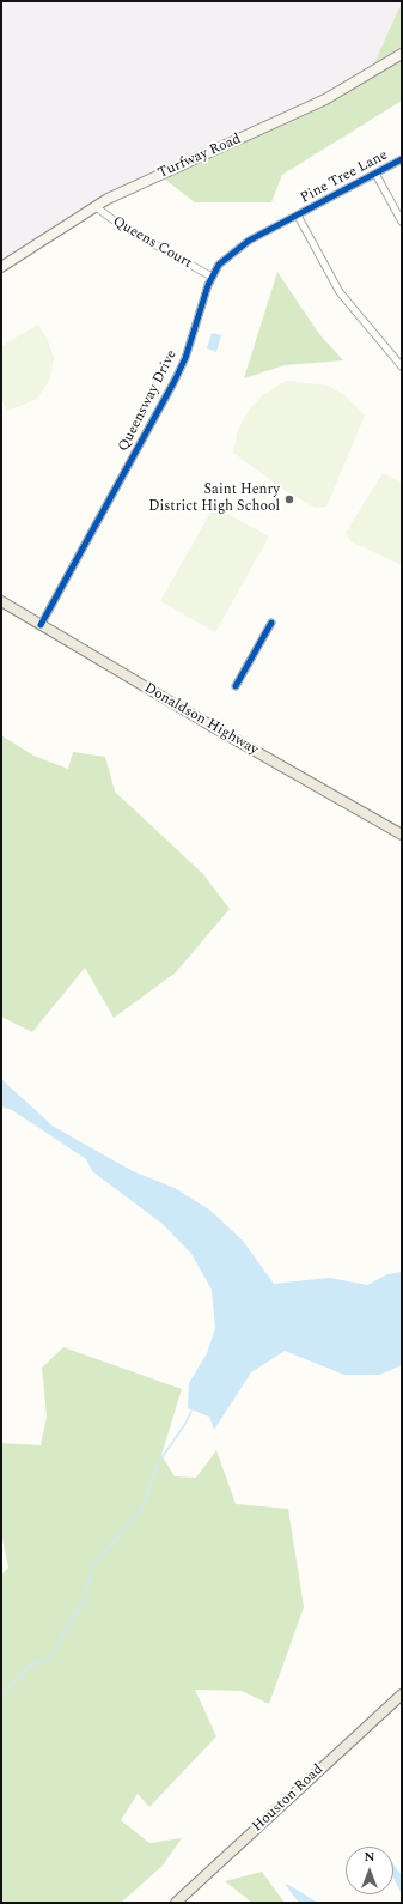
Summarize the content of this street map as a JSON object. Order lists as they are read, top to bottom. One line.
{"streets":{"main road":["Turfway Road","Donaldson Highway","Houston Road"],"street":["Pine Tree Lane","Queens Court","Queensway Drive"]},"crossings":[["Turfway Road","Queens Court"],["Pine Tree Lane","Queensway Drive"],["Queens Court","Queensway Drive"],["Queensway Drive","Donaldson Highway"]],"places":["Saint Henry District High School"],"north":"top"}
